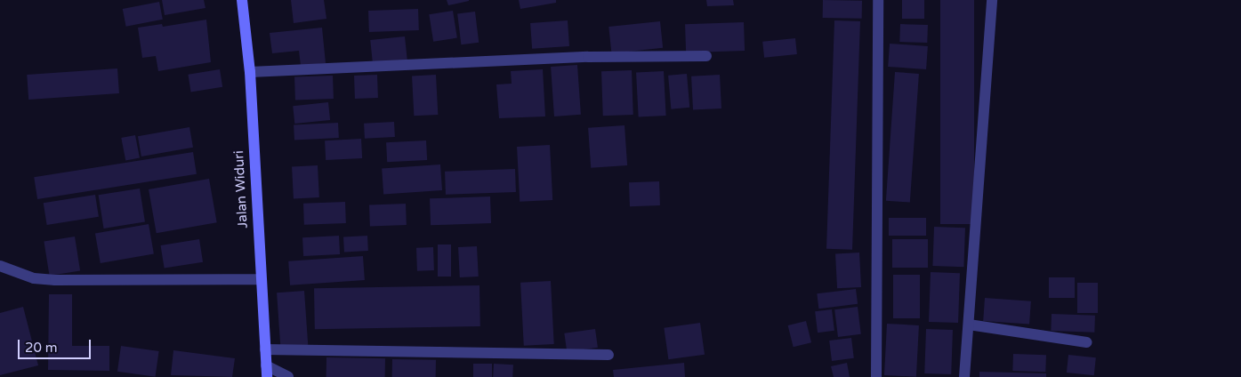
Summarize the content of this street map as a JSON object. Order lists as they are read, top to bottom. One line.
{"streets":{"main road":["Jalan Widuri"]},"scale_bar":"20 m"}
